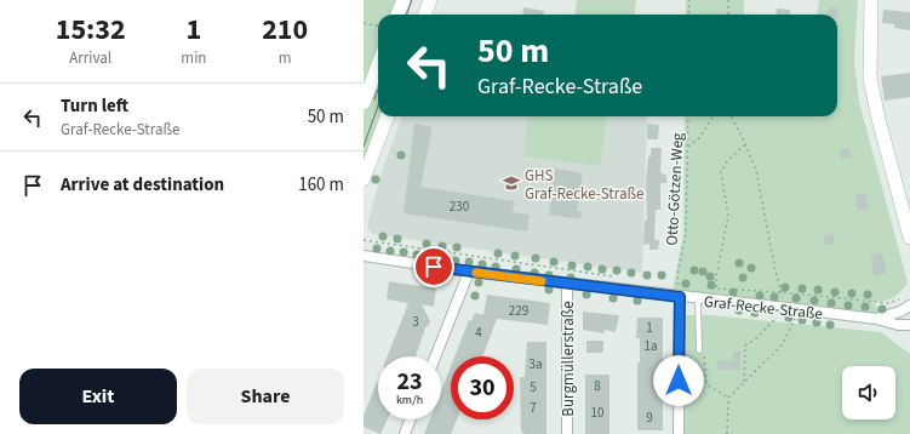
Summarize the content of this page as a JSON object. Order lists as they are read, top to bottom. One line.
{"streets":{"street":["Graf-Recke-Straße","Burgmüllerstraße"],"path":["Otto-Götzen-Weg"]},"crossings":[["Otto-Götzen-Weg","Graf-Recke-Straße"],["Graf-Recke-Straße","Burgmüllerstraße"]],"places":{"school or university":["GHS Graf-Recke-Straße"]},"house_numbers":["230","229","3","1","4","1a","3a","8","5","7","10","9"],"page":{"eta":["15:32","Arrival","1","min","210","m"],"turn":["50 m","Graf-Recke-Straße"],"list":[{"name":"Turn left","note":"Graf-Recke-Straße","value":"50 m"},{"name":"Arrive at destination","value":"160 m"}],"speed":"23 km/h","limit":"30","buttons":["Exit","Share"]}}
